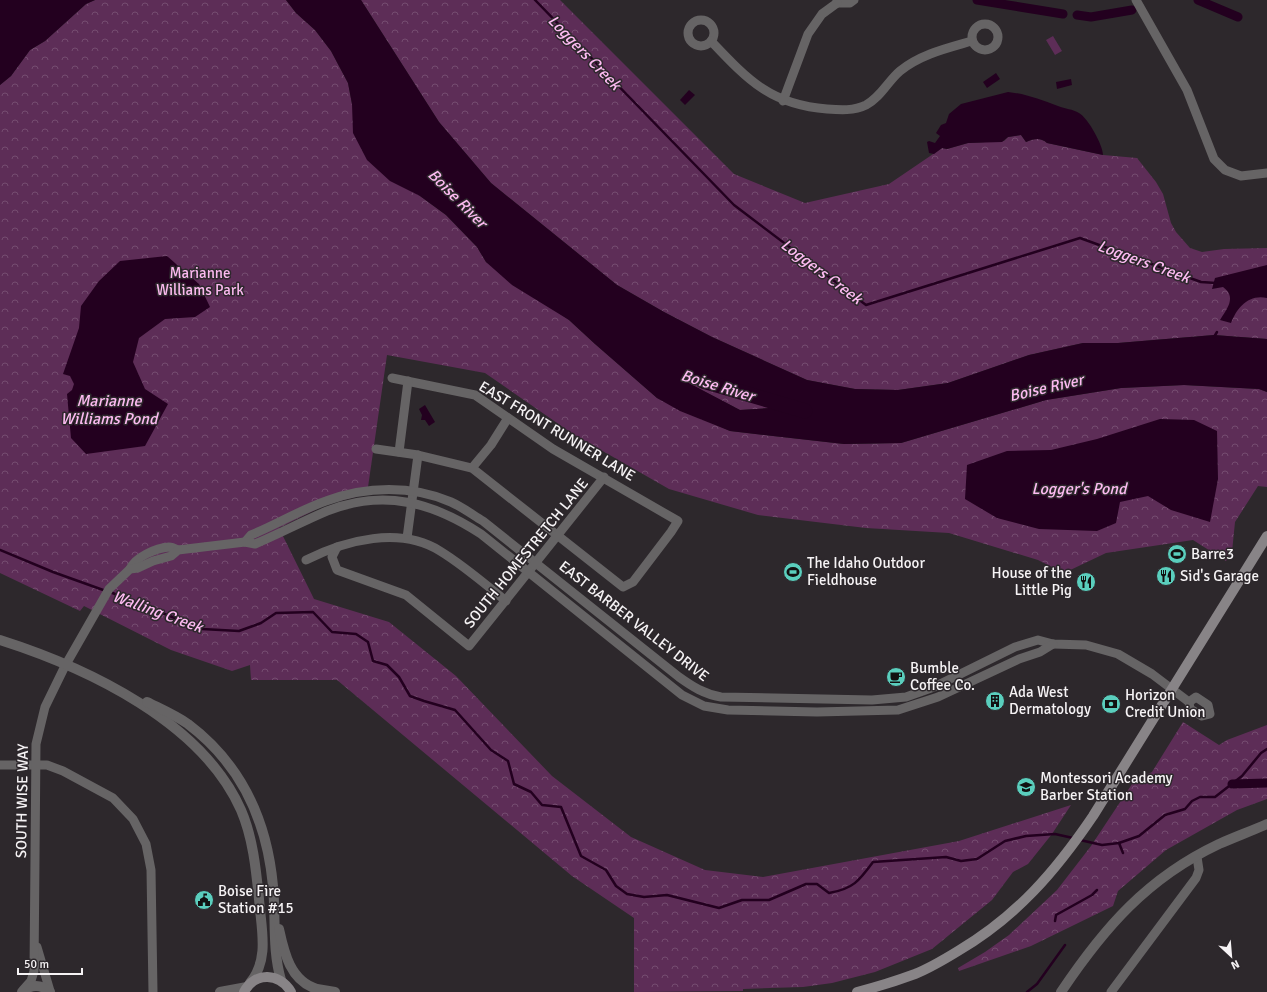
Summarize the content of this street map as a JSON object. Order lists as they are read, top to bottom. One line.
{"streets":{"street":["EAST FRONT RUNNER LANE","SOUTH HOMESTRETCH LANE","EAST BARBER VALLEY DRIVE","SOUTH WISE WAY"]},"crossings":[["EAST FRONT RUNNER LANE","SOUTH HOMESTRETCH LANE"],["SOUTH HOMESTRETCH LANE","EAST BARBER VALLEY DRIVE"],["EAST BARBER VALLEY DRIVE","SOUTH WISE WAY"]],"water":["Loggers Creek","Boise River","Marianne Williams Pond","Logger's Pond","Walling Creek"],"parks":["Marianne Williams Park"],"places":{"sports":["Barre3","The Idaho Outdoor Fieldhouse"],"restaurant":["Sid's Garage","House of the Little Pig"],"cafe":["Bumble Coffee Co."],"building":["Ada West Dermatology"],"bank":["Horizon Credit Union"],"school or university":["Montessori Academy Barber Station"],"public building":["Boise Fire Station #15"]},"scale_bar":"50 m","north":"bottom right"}
